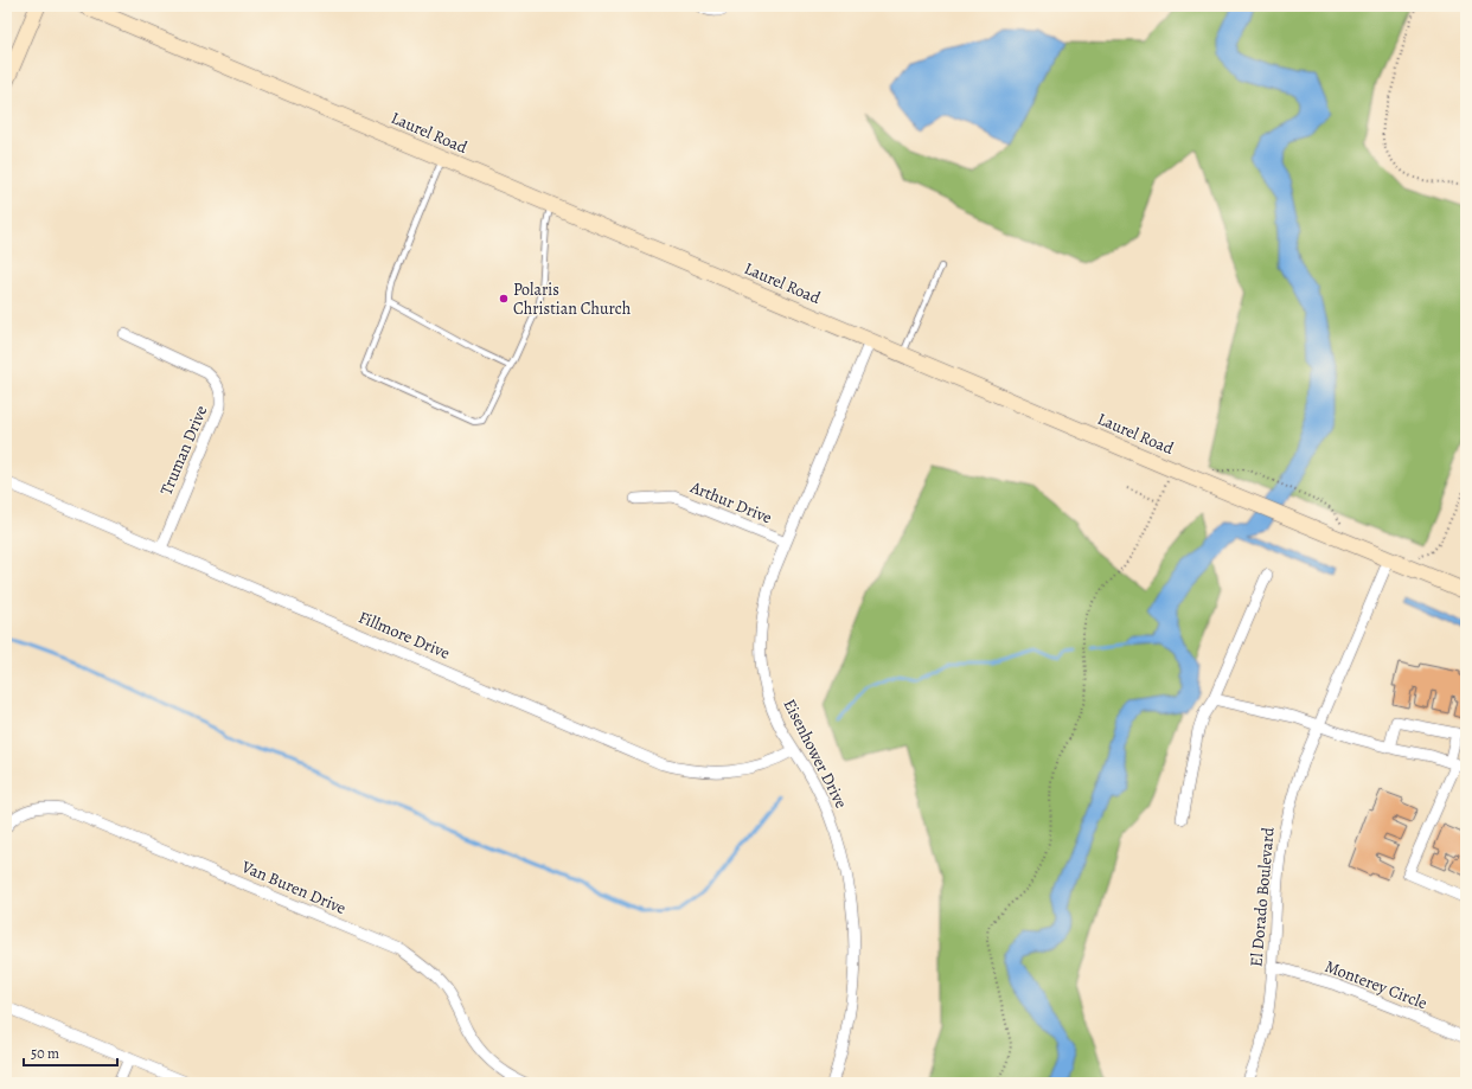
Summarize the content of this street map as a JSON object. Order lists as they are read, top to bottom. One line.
{"streets":{"street":["Laurel Road","Truman Drive","Arthur Drive","Fillmore Drive","Eisenhower Drive","Van Buren Drive","El Dorado Boulevard","Monterey Circle"]},"crossings":[["Laurel Road","Eisenhower Drive"],["Laurel Road","El Dorado Boulevard"],["Truman Drive","Fillmore Drive"],["Arthur Drive","Eisenhower Drive"],["Fillmore Drive","Eisenhower Drive"],["El Dorado Boulevard","Monterey Circle"]],"places":["Polaris Christian Church"],"scale_bar":"50 m"}
